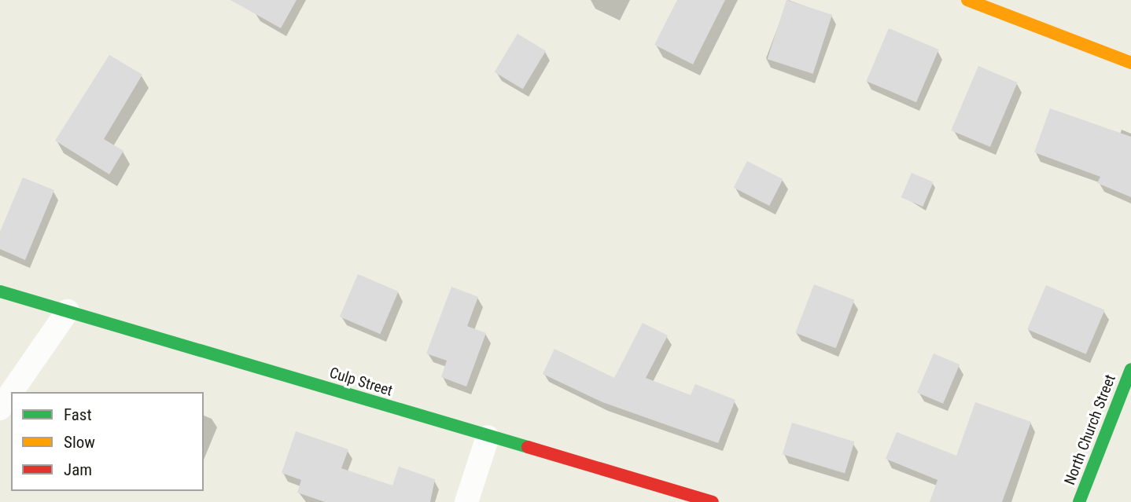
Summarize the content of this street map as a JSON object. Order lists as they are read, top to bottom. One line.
{"streets":{"street":["Culp Street","North Church Street"]},"legend":["Fast","Slow","Jam"]}
